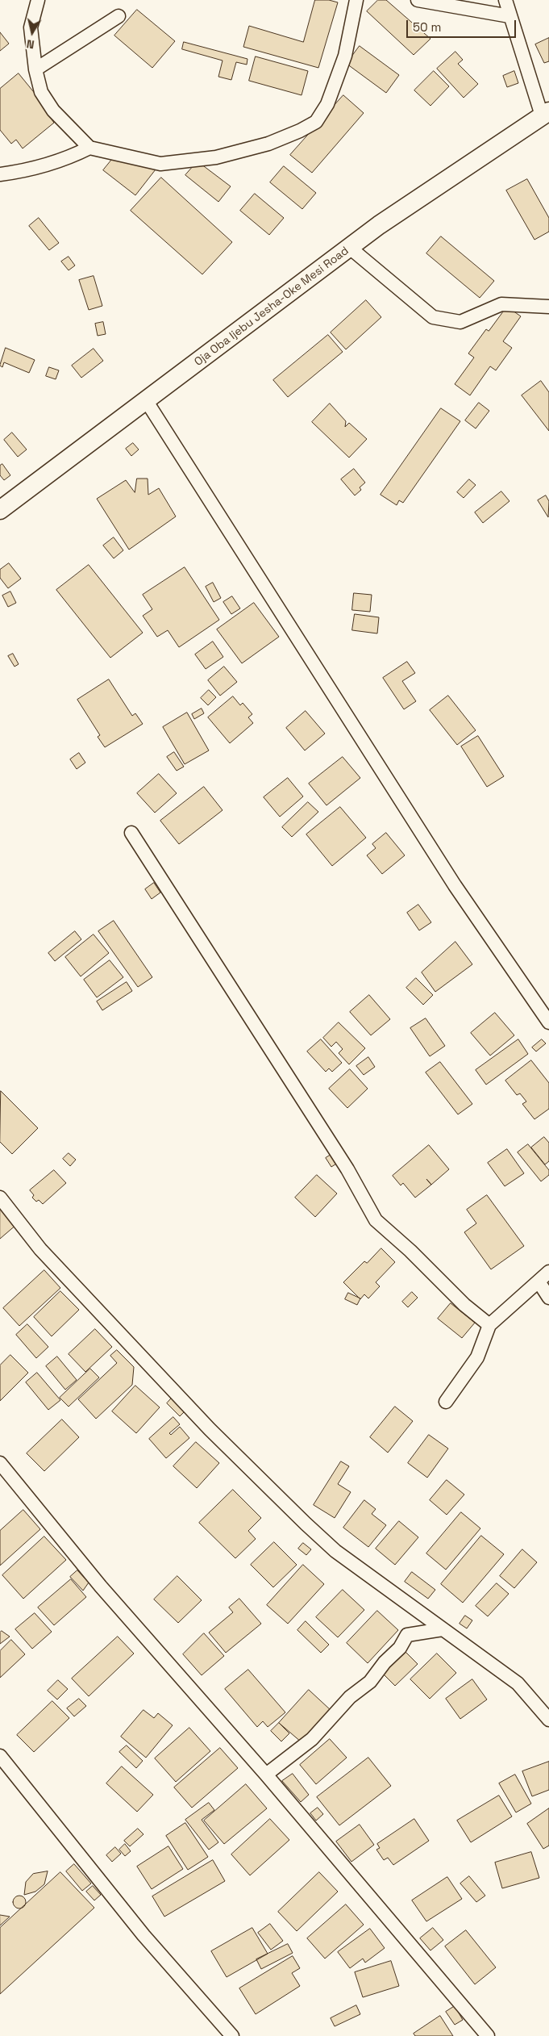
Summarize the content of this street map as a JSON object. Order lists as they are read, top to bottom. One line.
{"streets":{"main road":["Oja Oba Ijebu Jesha-Oke Mesi Road"]},"scale_bar":"50 m","north":"bottom"}
